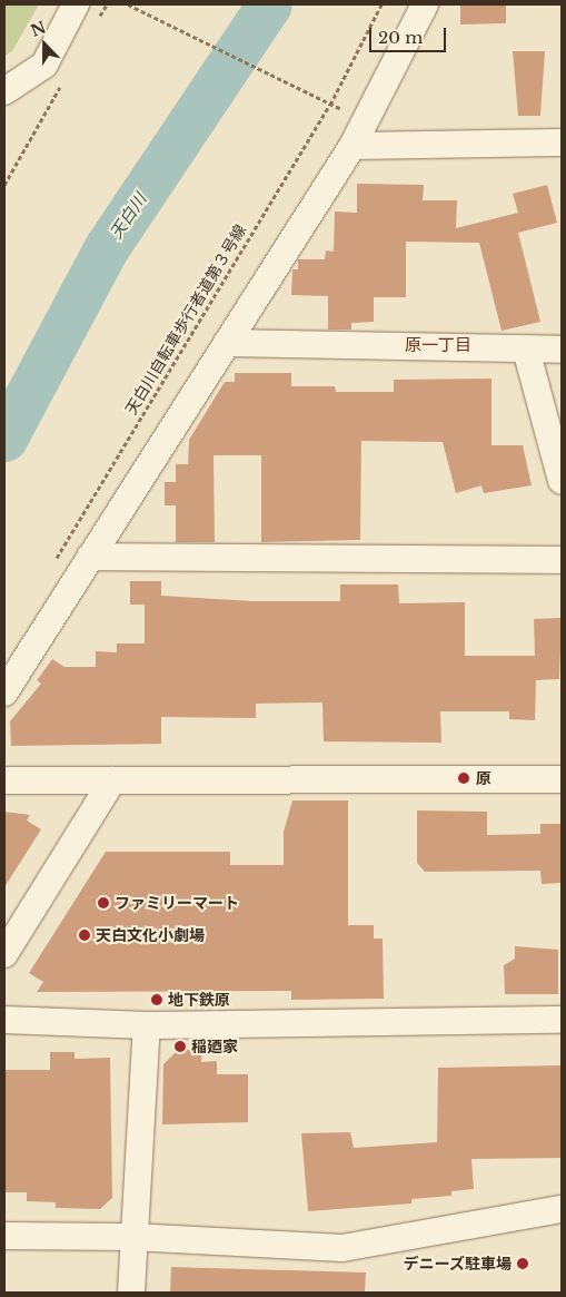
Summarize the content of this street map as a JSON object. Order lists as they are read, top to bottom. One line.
{"streets":{"path":["天白川自転車歩行者道第３号線"]},"districts":["原一丁目"],"water":["天白川"],"places":["原","ファミリーマート","天白文化小劇場","地下鉄原","稲廼家","デニーズ駐車場"],"scale_bar":"20 m","north":"top"}
